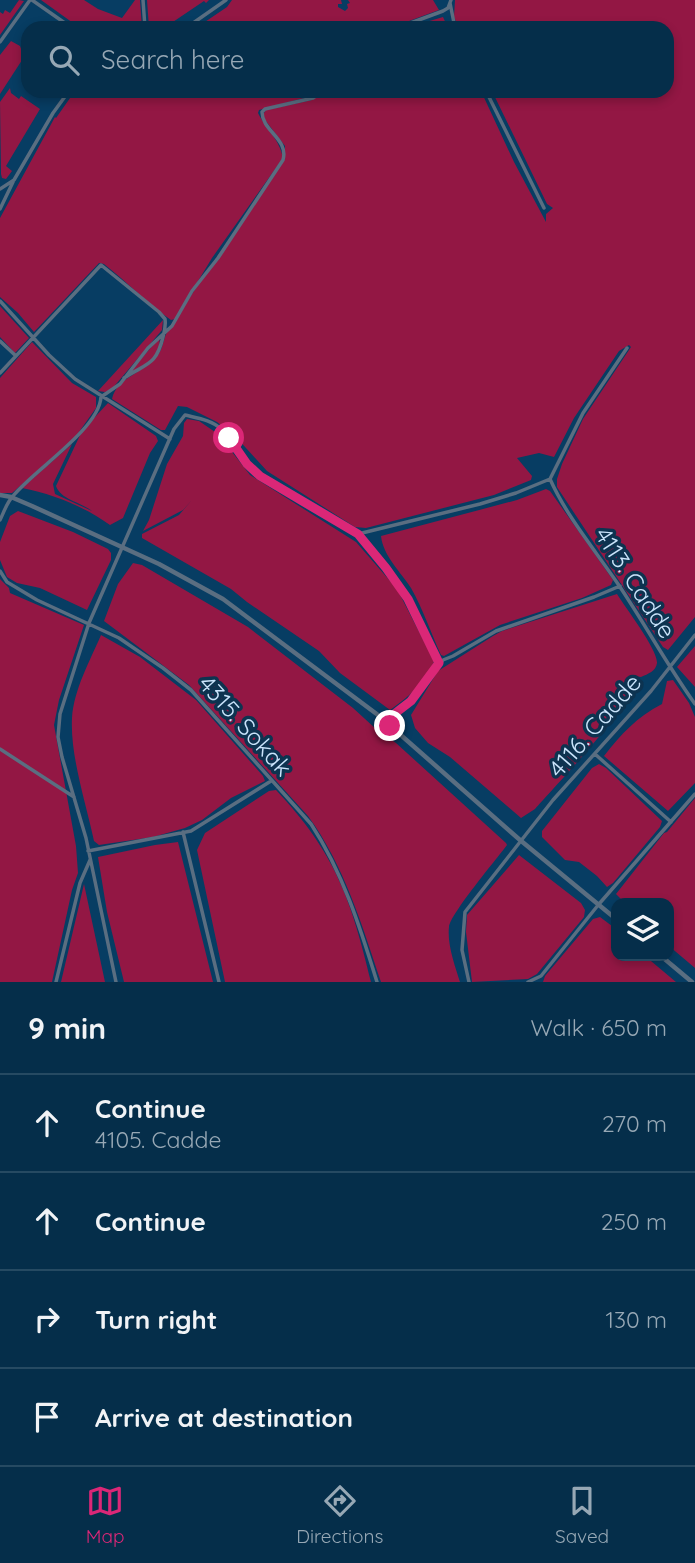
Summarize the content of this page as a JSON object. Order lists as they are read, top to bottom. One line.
{"streets":{"street":["4113. Cadde","4315. Sokak","4116. Cadde"]},"crossings":[["4113. Cadde","4116. Cadde"]],"page":{"search":"Search here","heading":["9 min","Walk · 650 m"],"list":[["Continue","4105. Cadde","270 m"],["Continue","250 m"],["Turn right","130 m"],"Arrive at destination"],"nav":["Map","Directions","Saved"]}}
